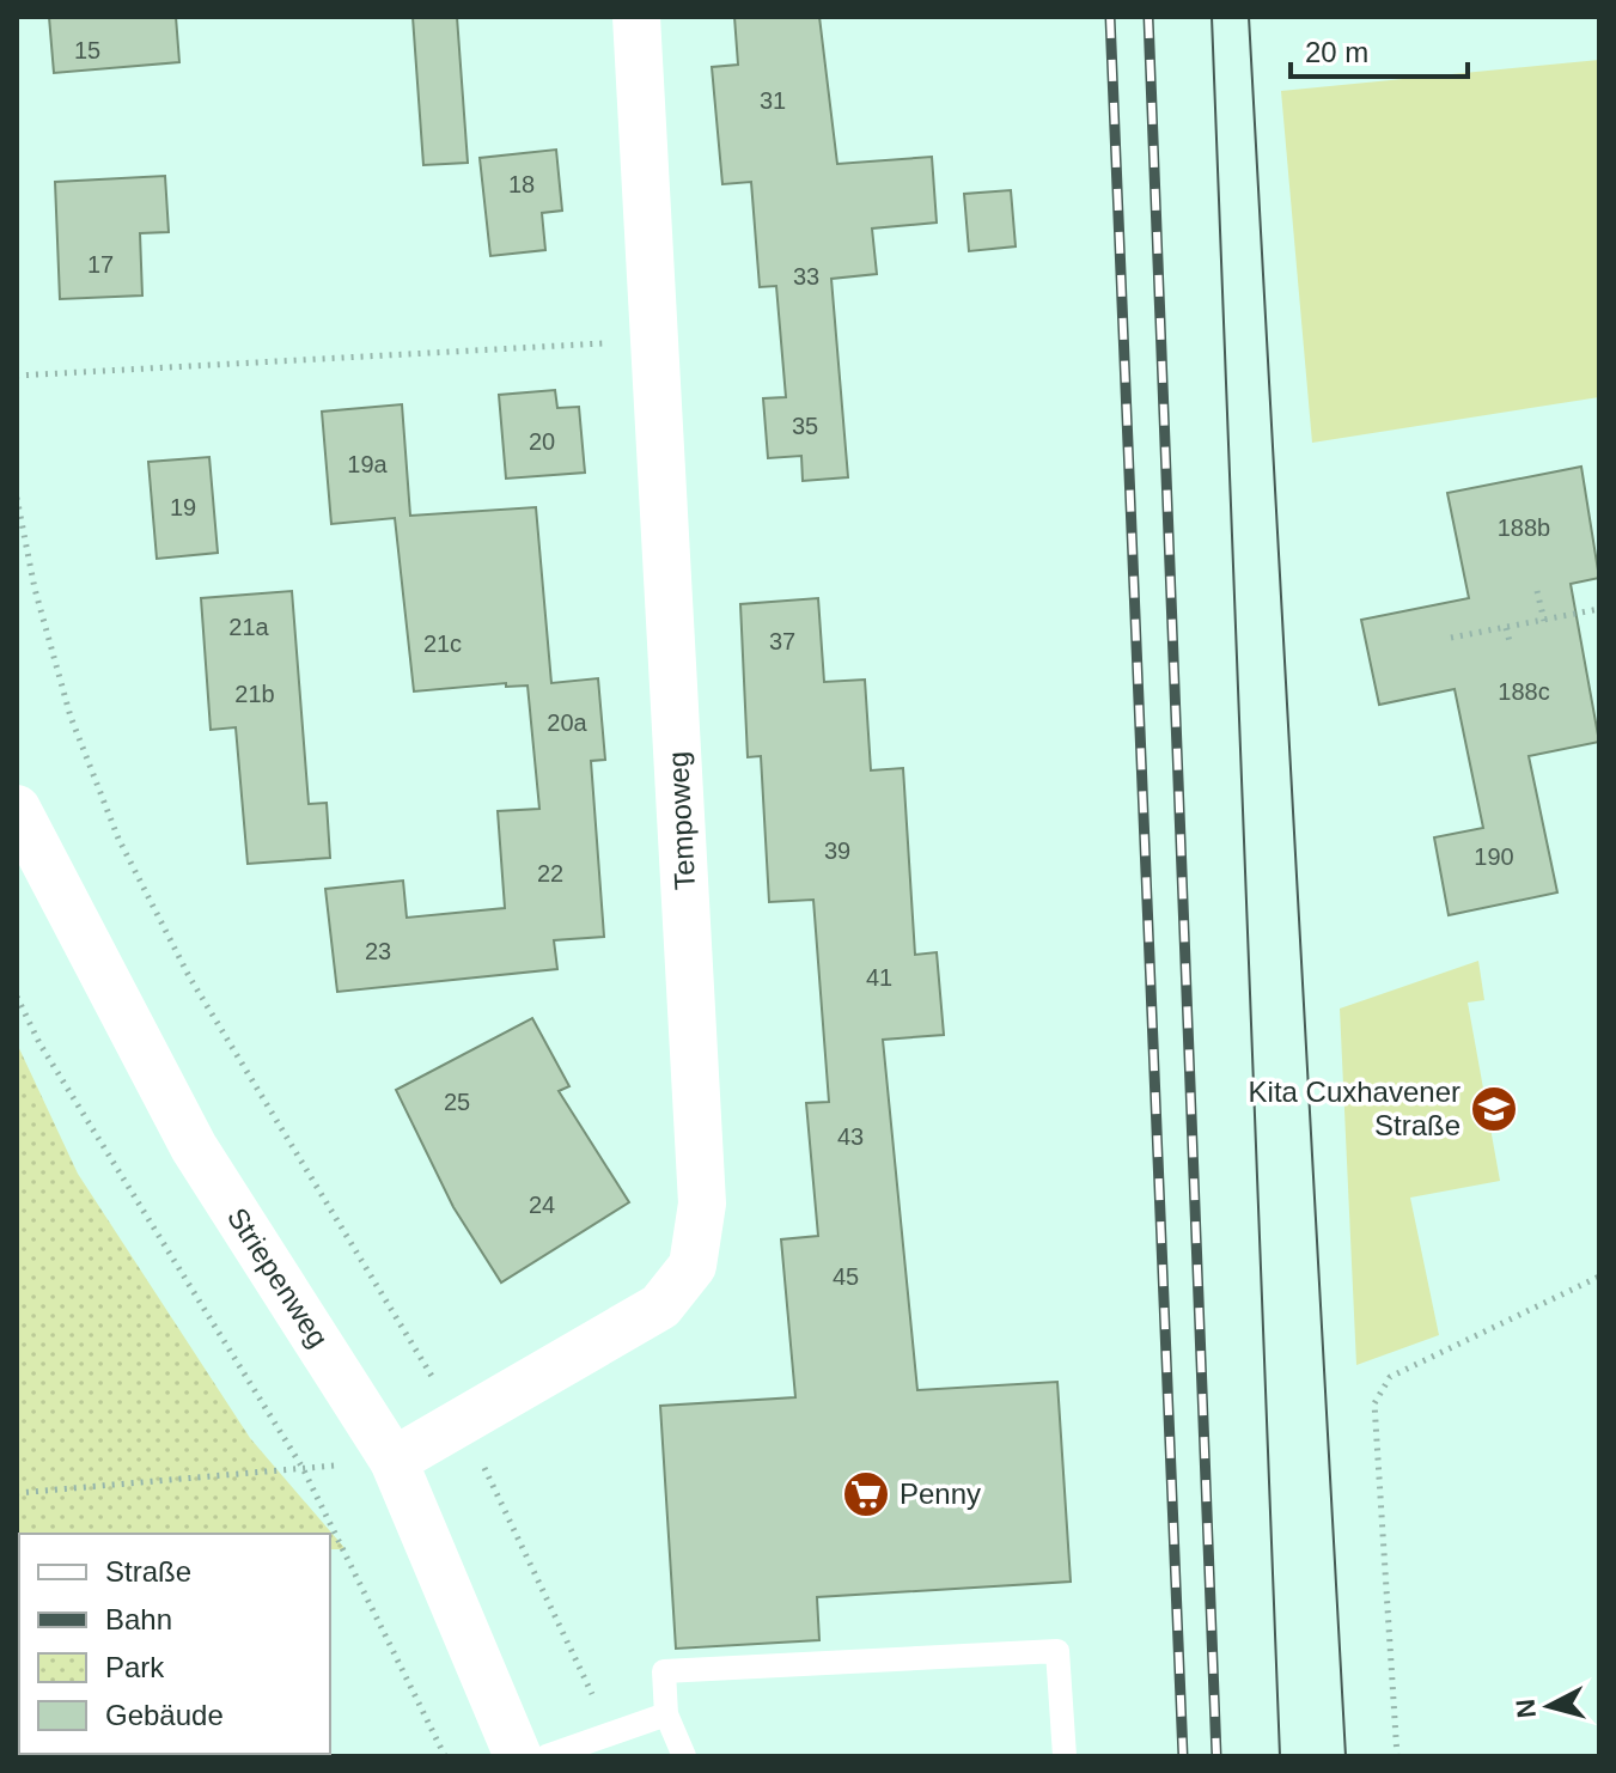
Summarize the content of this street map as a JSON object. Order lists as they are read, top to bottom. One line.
{"streets":{"street":["Tempoweg","Striepenweg"]},"crossings":[["Tempoweg","Striepenweg"]],"places":{"school or university":["Kita Cuxhavener Straße"],"supermarket":["Penny"]},"house_numbers":["15","31","18","17","33","35","20","19a","19","188b","21a","37","21c","188c","21b","20a","39","190","22","23","41","25","43","24","45"],"legend":["Straße","Bahn","Park","Gebäude"],"scale_bar":"20 m","north":"left"}
